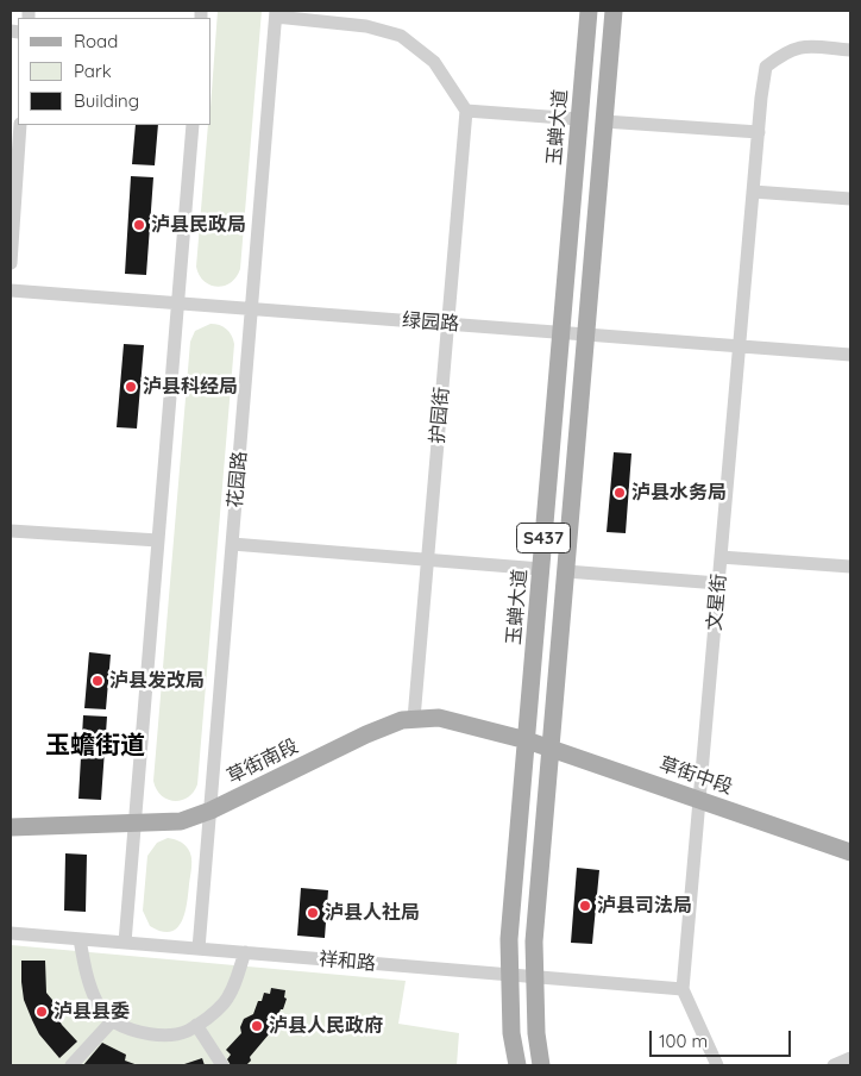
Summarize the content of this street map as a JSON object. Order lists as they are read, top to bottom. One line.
{"streets":{"main road":["玉蝉大道","S437","草街南段","草街中段"],"street":["绿园路","护园街","花园路","文星街","祥和路"]},"crossings":[["玉蝉大道","绿园路"],["玉蝉大道","草街南段"],["玉蝉大道","草街中段"],["玉蝉大道","祥和路"],["绿园路","护园街"],["绿园路","花园路"],["绿园路","S437"],["绿园路","文星街"],["护园街","草街南段"],["花园路","草街南段"],["花园路","祥和路"],["S437","草街中段"],["S437","祥和路"],["文星街","草街中段"],["文星街","祥和路"],["草街南段","草街中段"]],"districts":["玉蟾街道"],"places":["泸县民政局","泸县科经局","泸县水务局","泸县发改局","泸县司法局","泸县人社局","泸县县委","泸县人民政府"],"legend":["Road","Park","Building"],"scale_bar":"100 m"}
